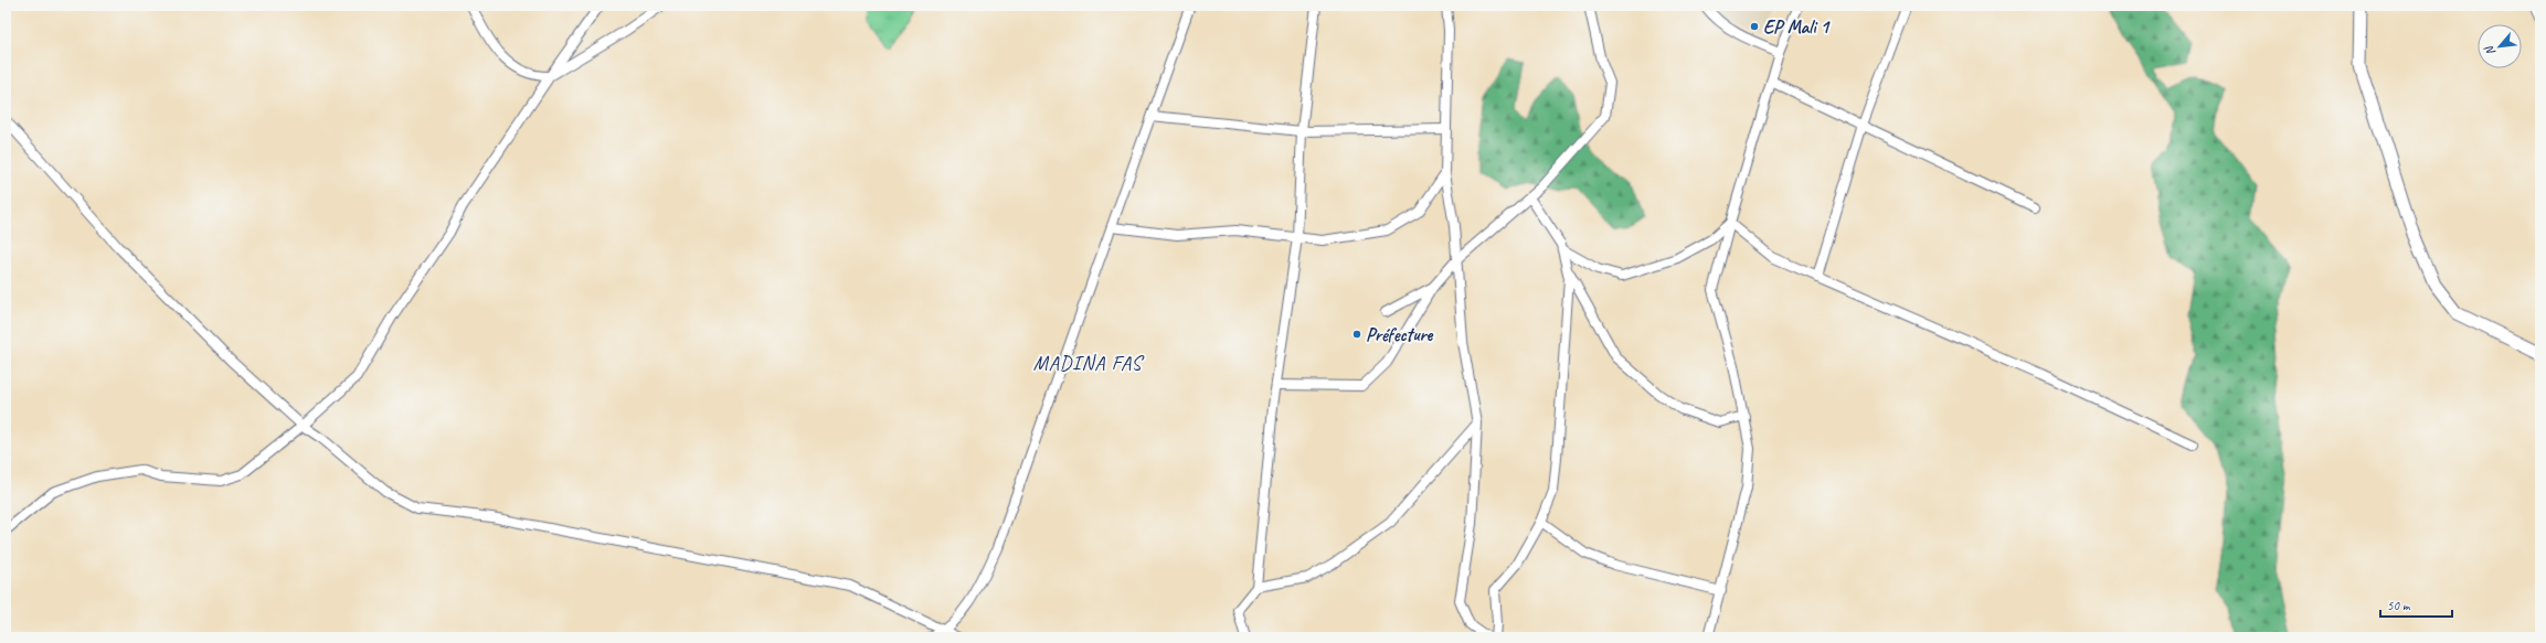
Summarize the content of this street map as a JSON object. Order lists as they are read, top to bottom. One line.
{"districts":["MADINA FAS"],"places":["EP Mali 1","Préfecture"],"scale_bar":"50 m","north":"bottom left"}
